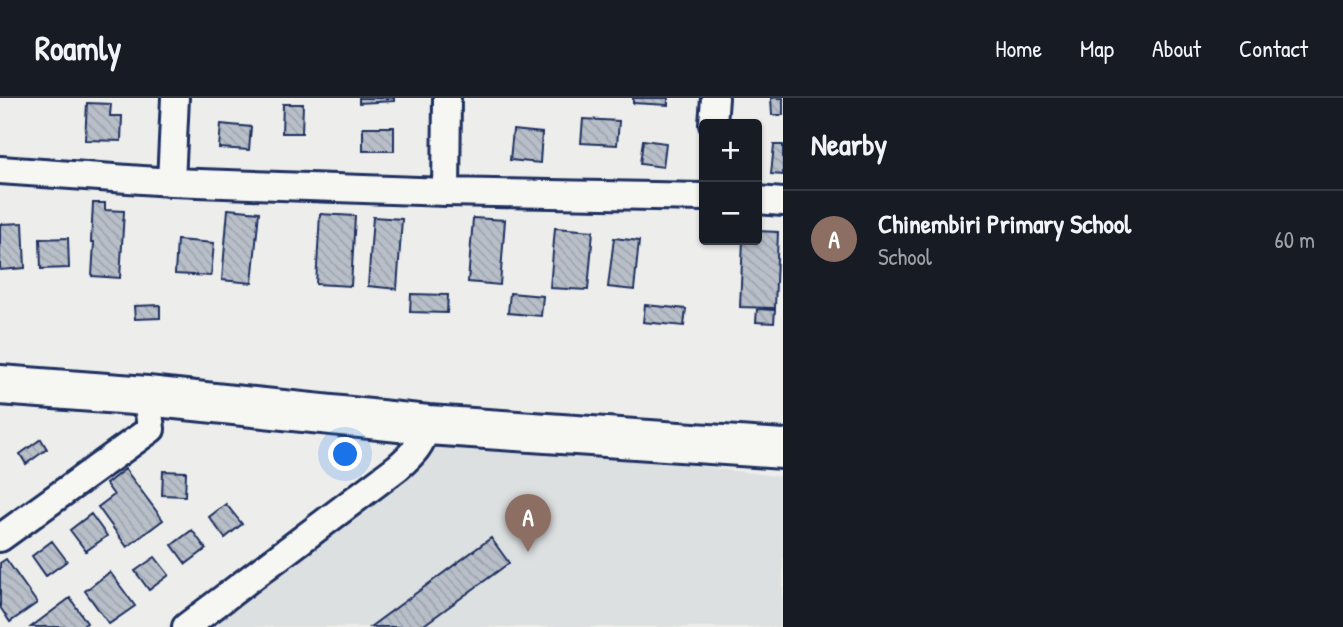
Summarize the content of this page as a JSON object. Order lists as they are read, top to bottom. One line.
{"page":{"header":"Roamly","nav":["Home","Map","About","Contact"],"heading":"Nearby","map_buttons":["+","−"],"list":[{"mark":"A","name":"Chinembiri Primary School","note":"School","value":"60 m"}],"pins":"A"}}
